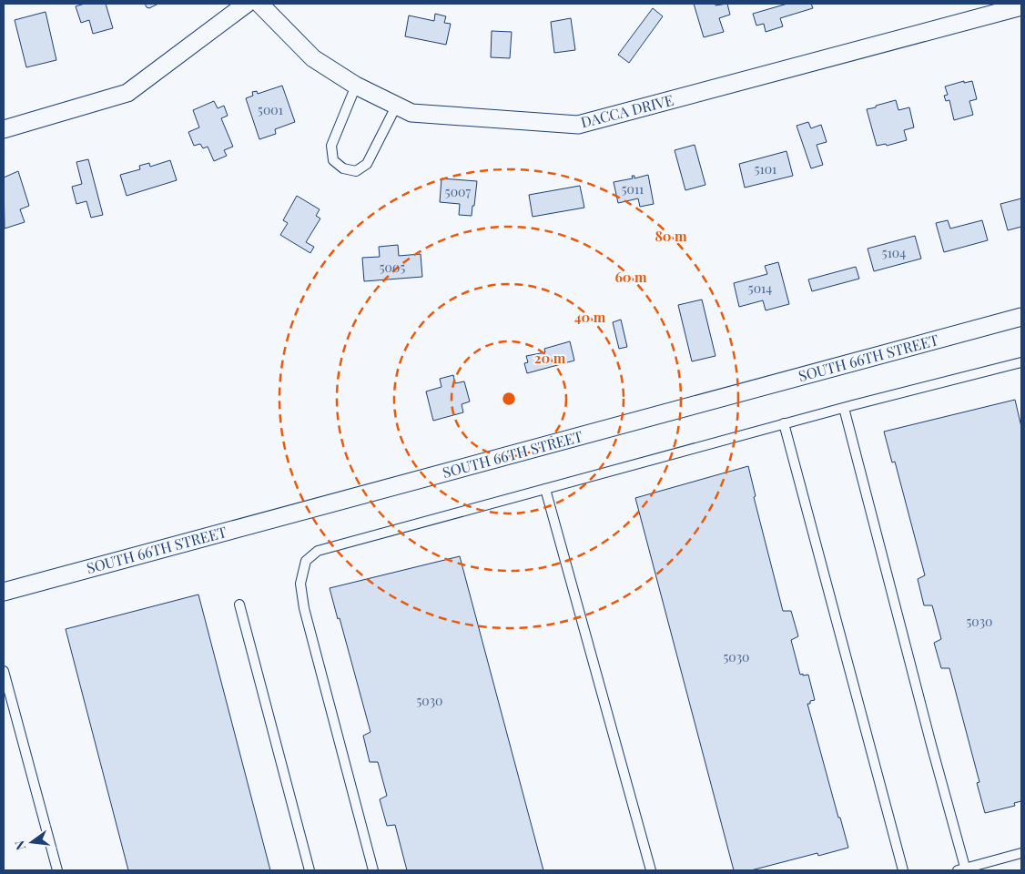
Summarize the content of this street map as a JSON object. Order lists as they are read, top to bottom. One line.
{"streets":{"street":["DACCA DRIVE","SOUTH 66TH STREET"]},"house_numbers":["5001","5101","5011","5007","5104","5005","5014","5030","5030","5030"],"north":"left","rings":["80 m","60 m","40 m","20 m"]}
